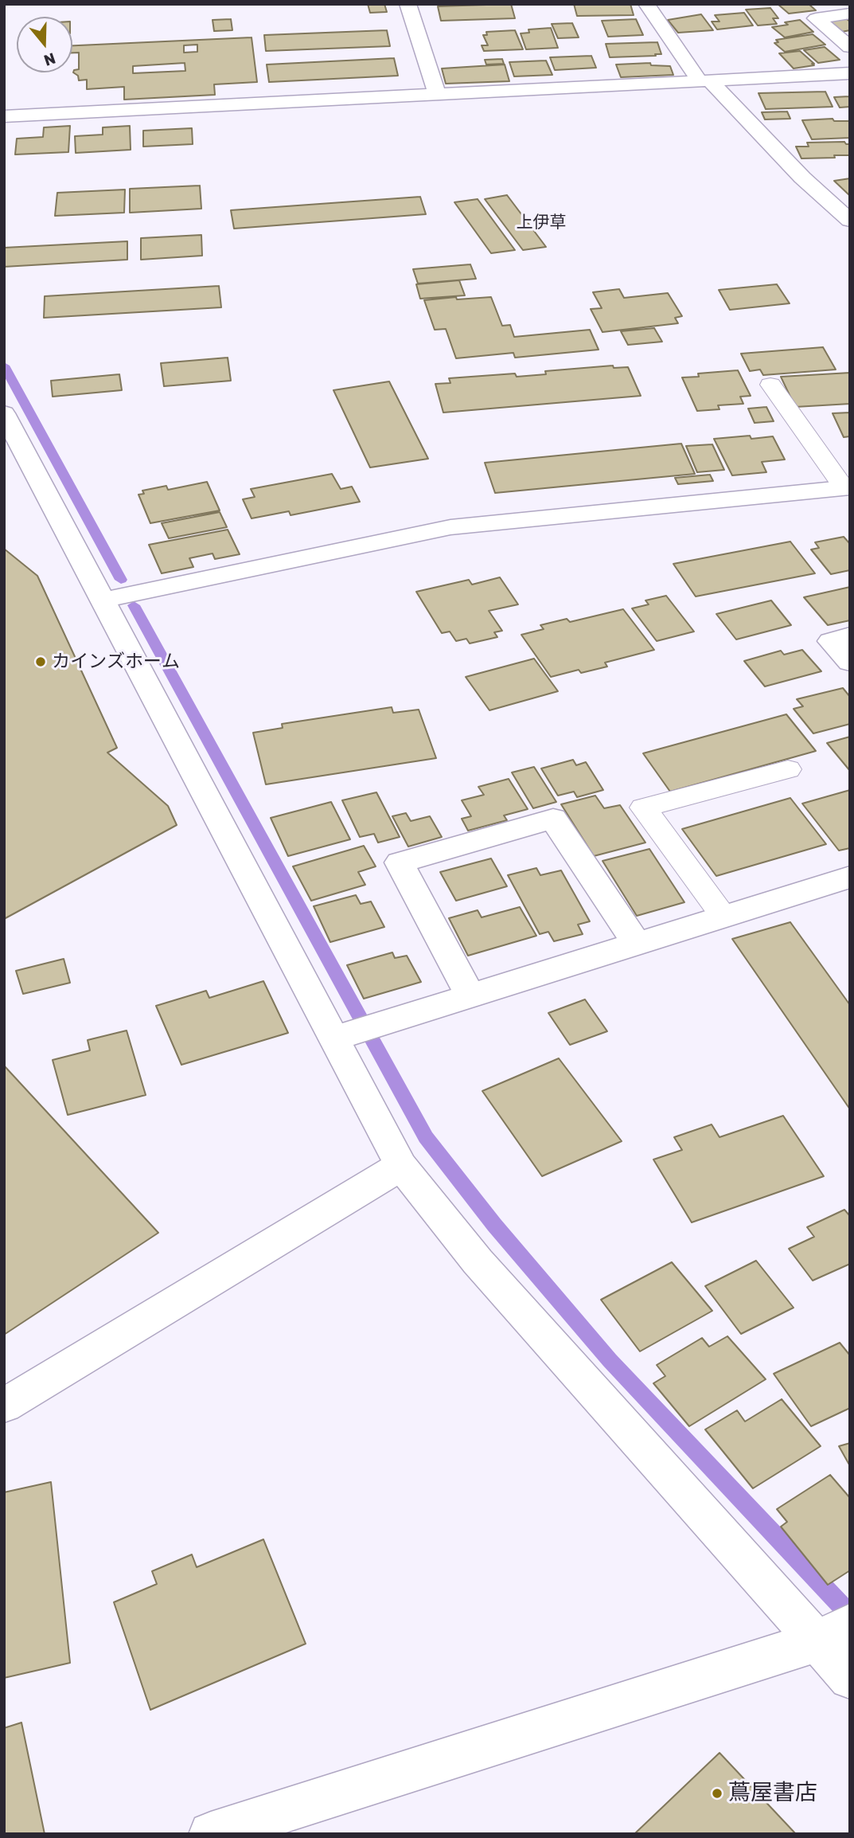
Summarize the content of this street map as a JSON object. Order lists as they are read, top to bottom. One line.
{"districts":["上伊草"],"places":["カインズホーム","蔦屋書店"],"north":"bottom"}
